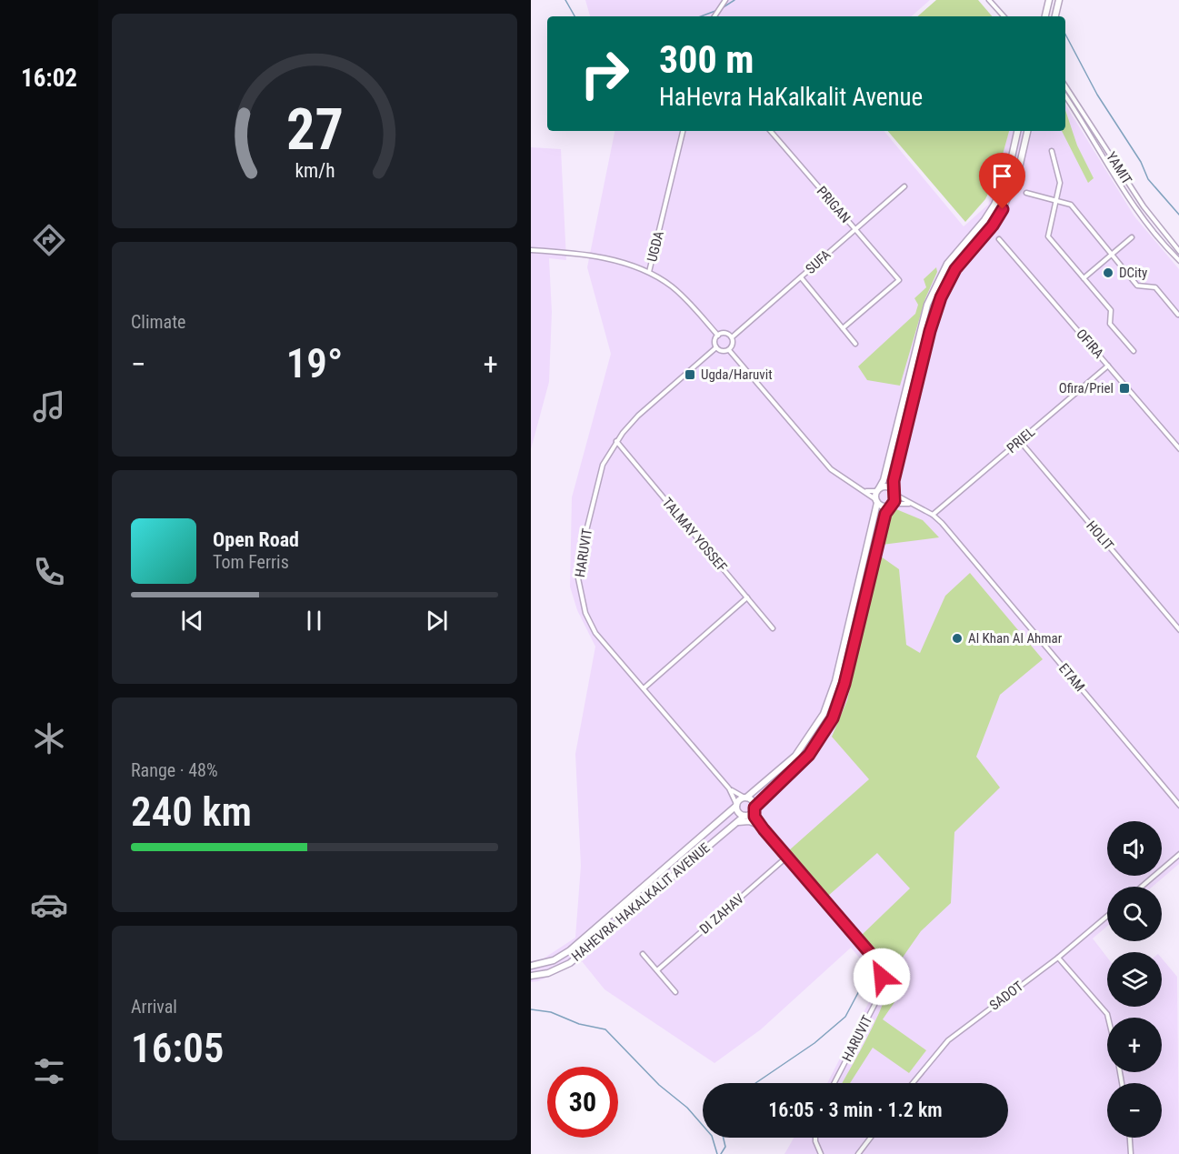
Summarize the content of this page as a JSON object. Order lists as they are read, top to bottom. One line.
{"streets":{"main road":["HAHEVRA HAKALKALIT AVENUE"],"street":["YAMIT","PRIGAN","UGDA","SUFA","OFIRA","PRIEL","TALMAY YOSSEF","HOLIT","HARUVIT","ETAM","DI ZAHAV","SADOT"]},"crossings":[["PRIGAN","SUFA"],["UGDA","SUFA"],["UGDA","HARUVIT"],["SUFA","HARUVIT"],["OFIRA","PRIEL"],["PRIEL","HOLIT"],["PRIEL","ETAM"],["TALMAY YOSSEF","HARUVIT"],["HARUVIT","HAHEVRA HAKALKALIT AVENUE"],["HARUVIT","DI ZAHAV"]],"places":{"other":["DCity","Al Khan Al Ahmar"],"transit":["Ugda/Haruvit","Ofira/Priel"]},"page":{"tabs":"16:02","turn":["300 m","HaHevra HaKalkalit Avenue"],"tile":["Climate",["Range · 48%","240 km"],["Arrival","16:05"]],"heat":["−","19°","+"],"song":["Open Road","Tom Ferris"],"map_buttons":["+","−"],"limit":"30","trip":"16:05 · 3 min · 1.2 km","gauge":["27","km/h"]}}
